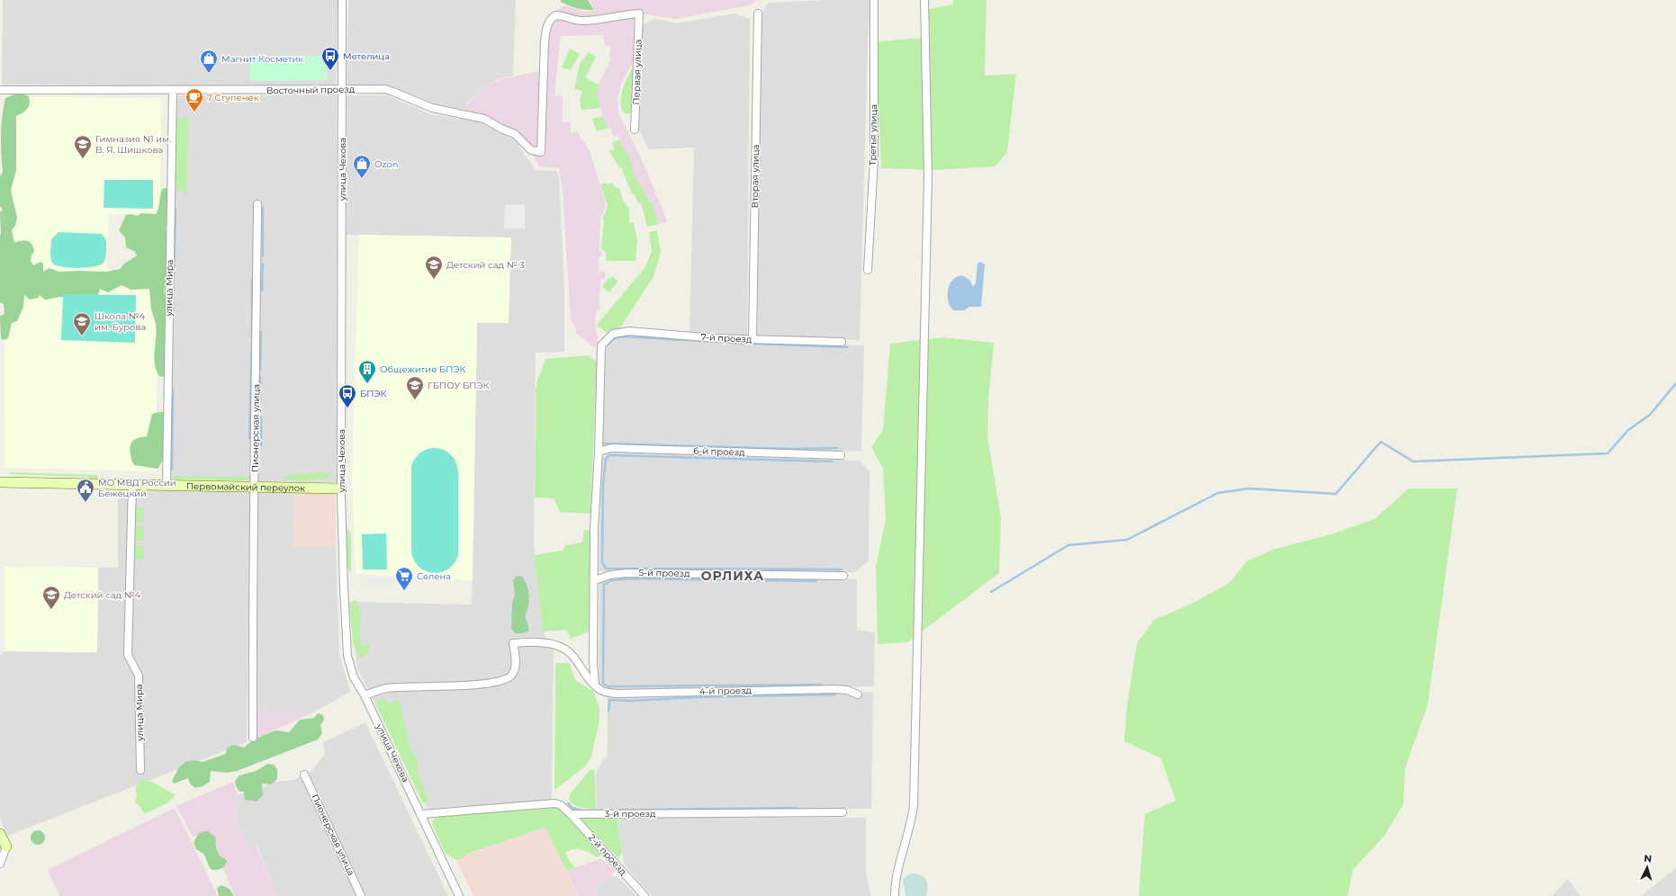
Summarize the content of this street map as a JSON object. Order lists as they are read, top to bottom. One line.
{"streets":{"street":["Первая улица","Восточный проезд","Третья улица","улица Чехова","Вторая улица","улица Мира","7-й проезд","Пионерская улица","6-й проезд","Первомайский переулок","5-й проезд","4-й проезд","3-й проезд","2-й проезд"]},"crossings":[["Первая улица","Восточный проезд"],["Восточный проезд","улица Чехова"],["Восточный проезд","улица Мира"],["улица Чехова","Первомайский переулок"],["Вторая улица","7-й проезд"],["улица Мира","Первомайский переулок"],["7-й проезд","6-й проезд"],["Пионерская улица","Первомайский переулок"],["3-й проезд","2-й проезд"]],"districts":["ОРЛИХА"],"places":{"bus stop":["Метелица","БПЭК"],"shop":["Магнит Косметик","Ozon"],"cafe":["7 Ступенек"],"school or university":["Гимназия N1 им. В. Я. Шишкова","Детский сад № 3","Школа №4 им. Бурова","ГБПОУ БПЭК","Детский сад №4"],"building":["Общежитие БПЭК"],"public building":["МО МВД России Бежецкий"],"supermarket":["Селена"]},"north":"top"}
